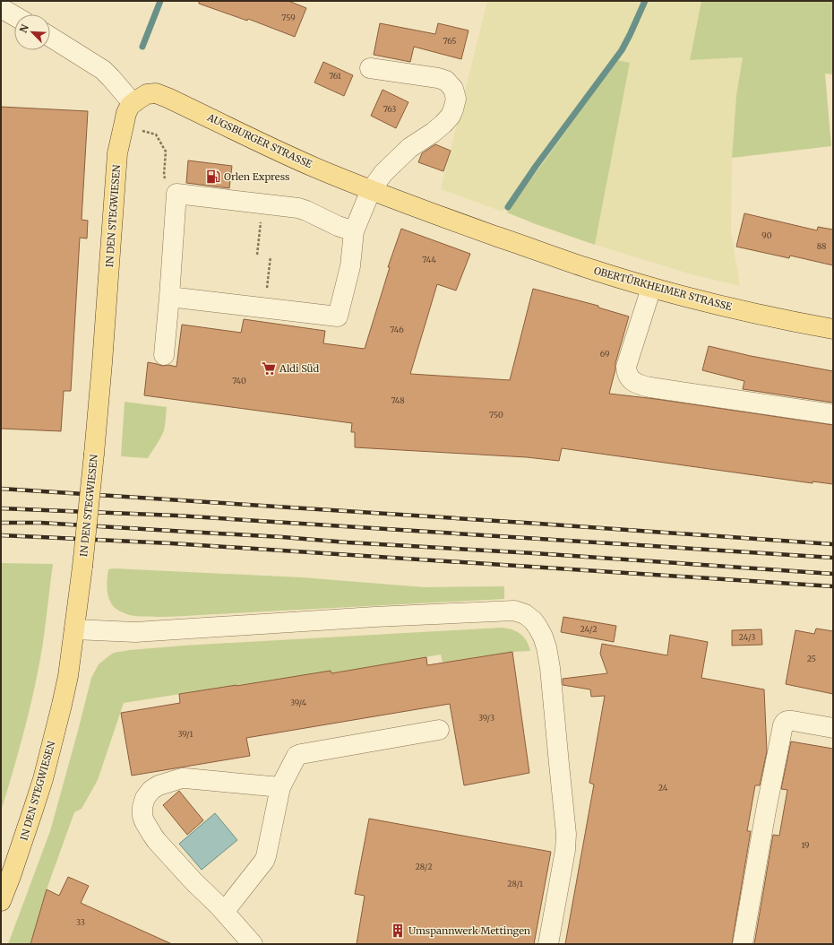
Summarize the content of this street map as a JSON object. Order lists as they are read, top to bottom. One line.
{"streets":{"main road":["AUGSBURGER STRASSE","IN DEN STEGWIESEN","OBERTÜRKHEIMER STRASSE"]},"crossings":[["AUGSBURGER STRASSE","IN DEN STEGWIESEN"],["AUGSBURGER STRASSE","OBERTÜRKHEIMER STRASSE"]],"places":{"fuel station":["Orlen Express"],"supermarket":["Aldi Süd"],"building":["Umspannwerk Mettingen"]},"house_numbers":["759","765","761","763","90","88","744","746","69","740","748","750","24/2","24/3","25","39/4","39/3","39/1","24","19","28/2","28/1","33"],"north":"top left"}
